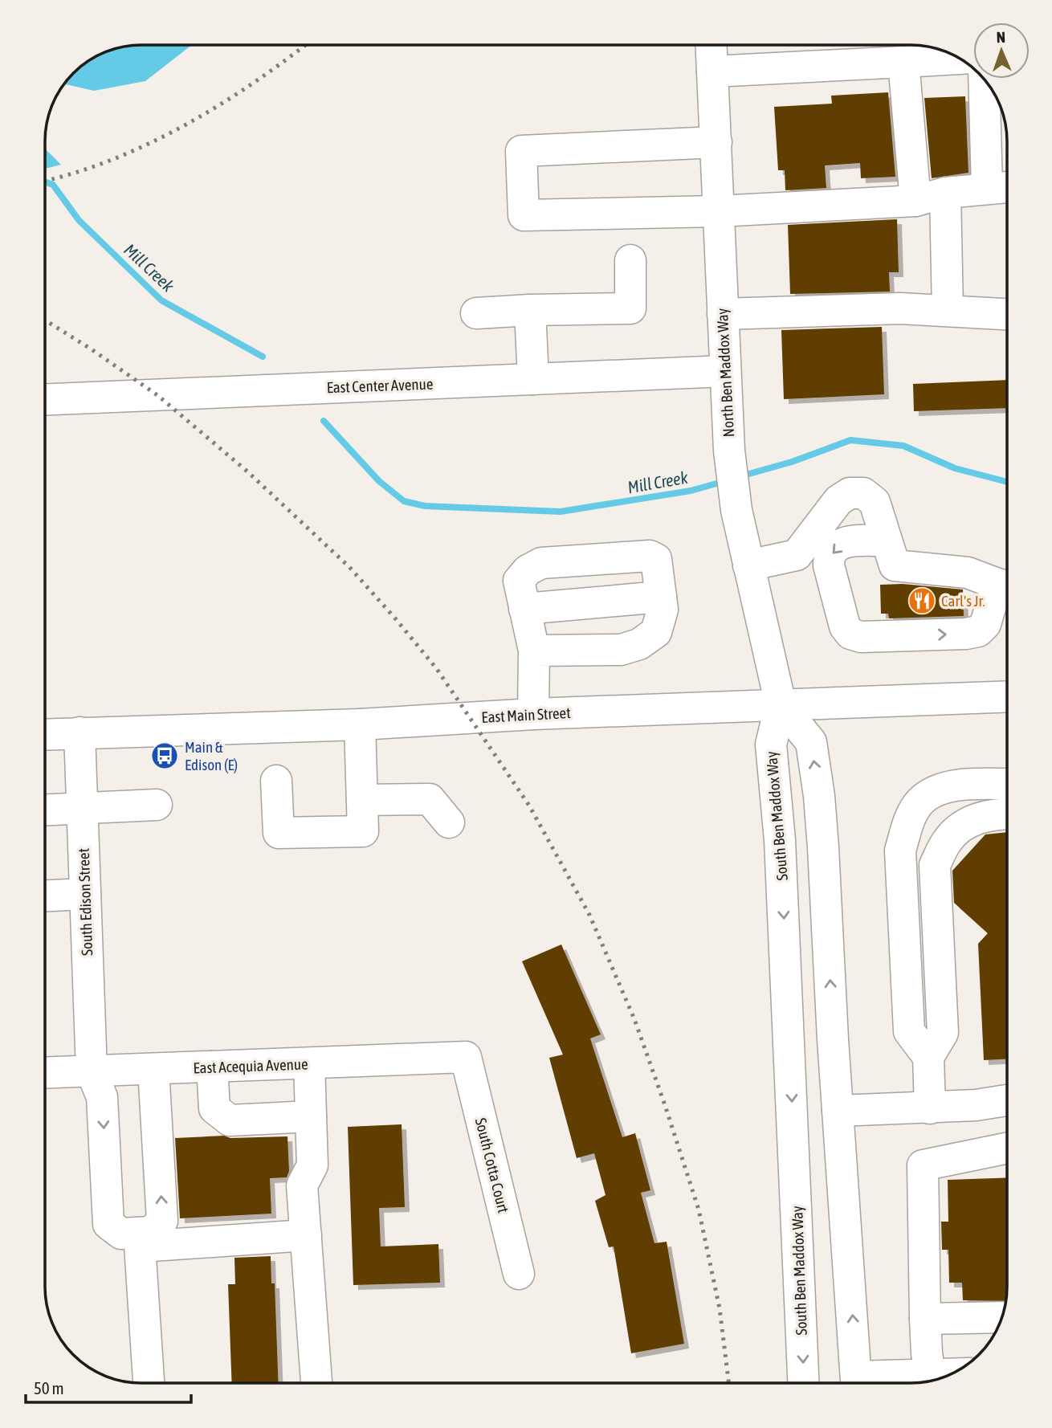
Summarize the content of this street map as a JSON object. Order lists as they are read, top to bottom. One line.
{"streets":{"street":["North Ben Maddox Way","East Center Avenue","East Main Street","South Ben Maddox Way","South Edison Street","East Acequia Avenue","South Cotta Court"]},"crossings":[["North Ben Maddox Way","East Center Avenue"],["North Ben Maddox Way","East Main Street"],["North Ben Maddox Way","South Ben Maddox Way"],["East Main Street","South Ben Maddox Way"],["East Main Street","South Edison Street"],["South Edison Street","East Acequia Avenue"],["East Acequia Avenue","South Cotta Court"]],"water":["Mill Creek"],"places":{"restaurant":["Carl's Jr."],"bus stop":["Main & Edison (E)"]},"scale_bar":"50 m","north":"top"}
